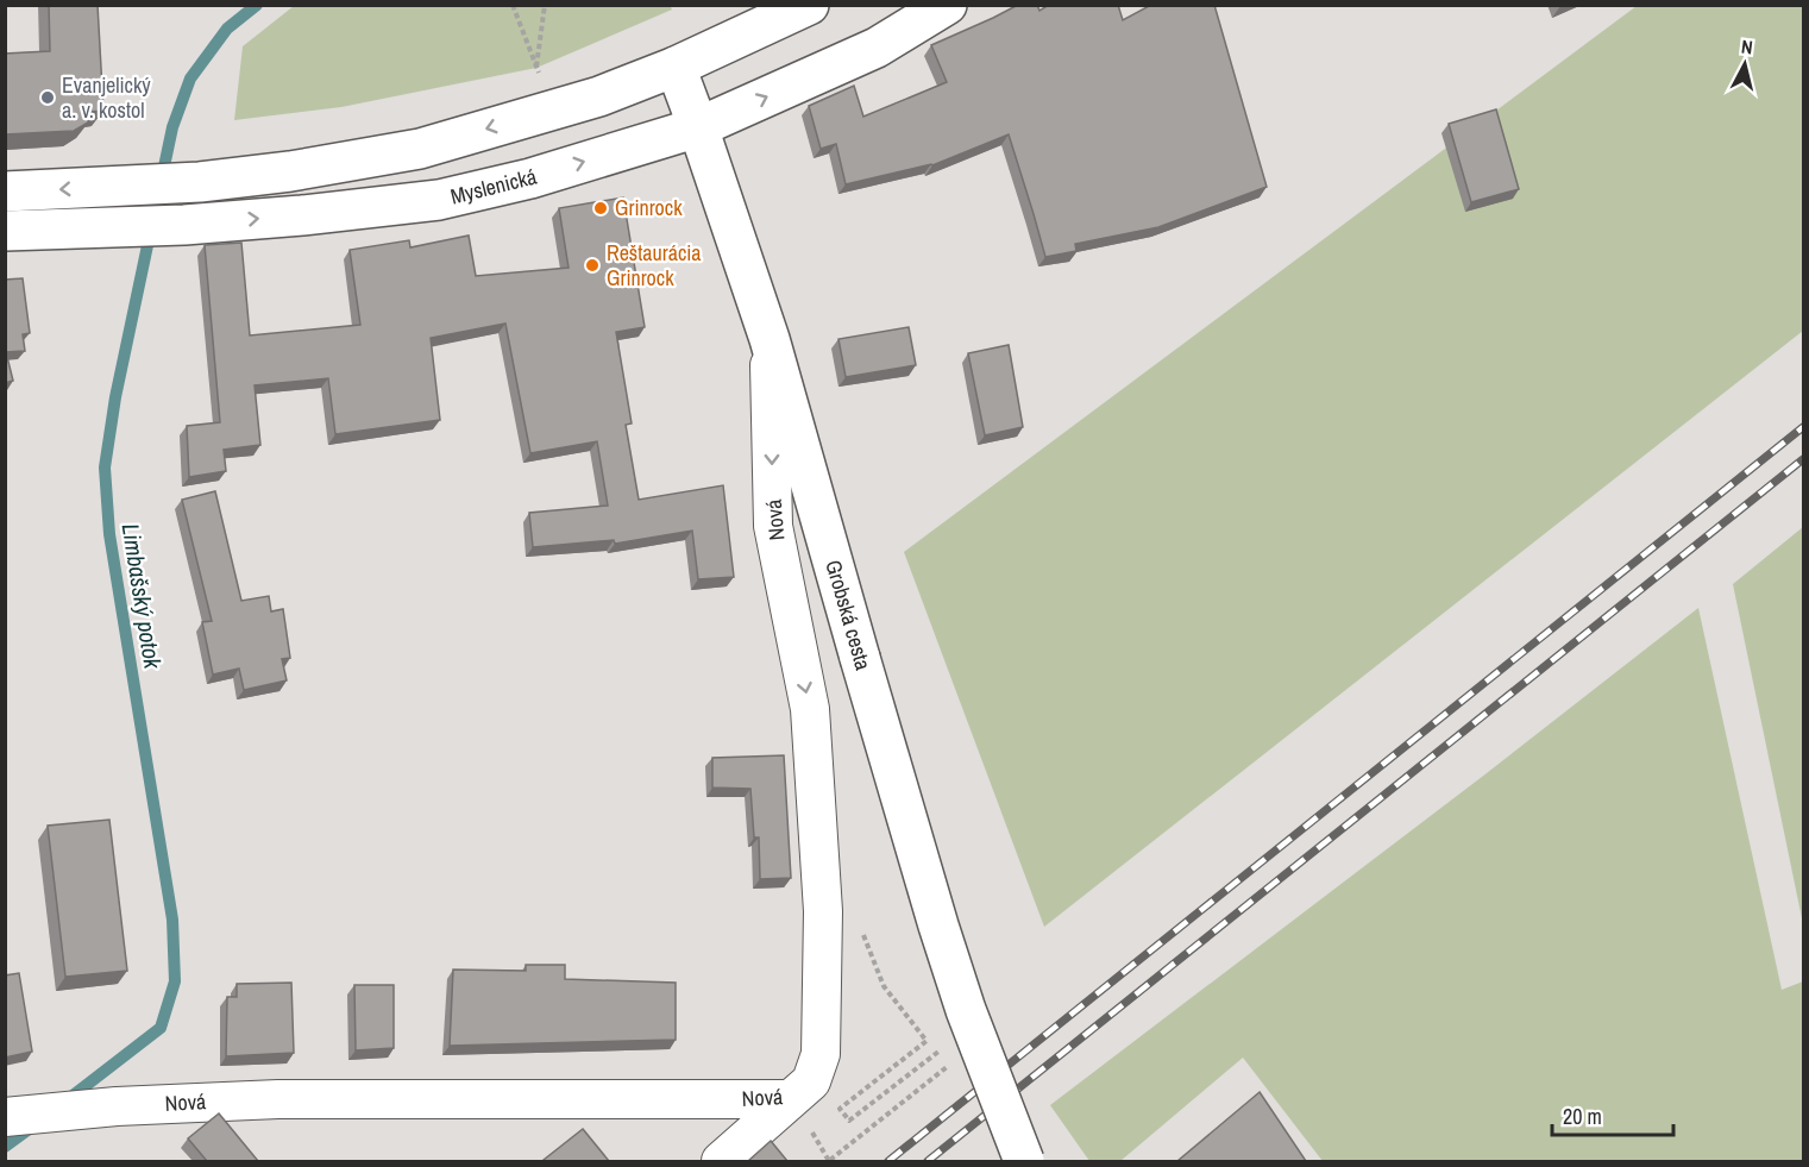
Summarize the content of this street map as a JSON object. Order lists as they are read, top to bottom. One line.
{"streets":{"main road":["Myslenická","Grobská cesta"],"street":["Nová"]},"crossings":[["Myslenická","Grobská cesta"],["Nová","Grobská cesta"]],"one_way":["Nová"],"water":["Limbašský potok"],"places":["Evanjelický a. v. kostol","Grinrock","Reštaurácia Grinrock"],"scale_bar":"20 m","north":"top"}
